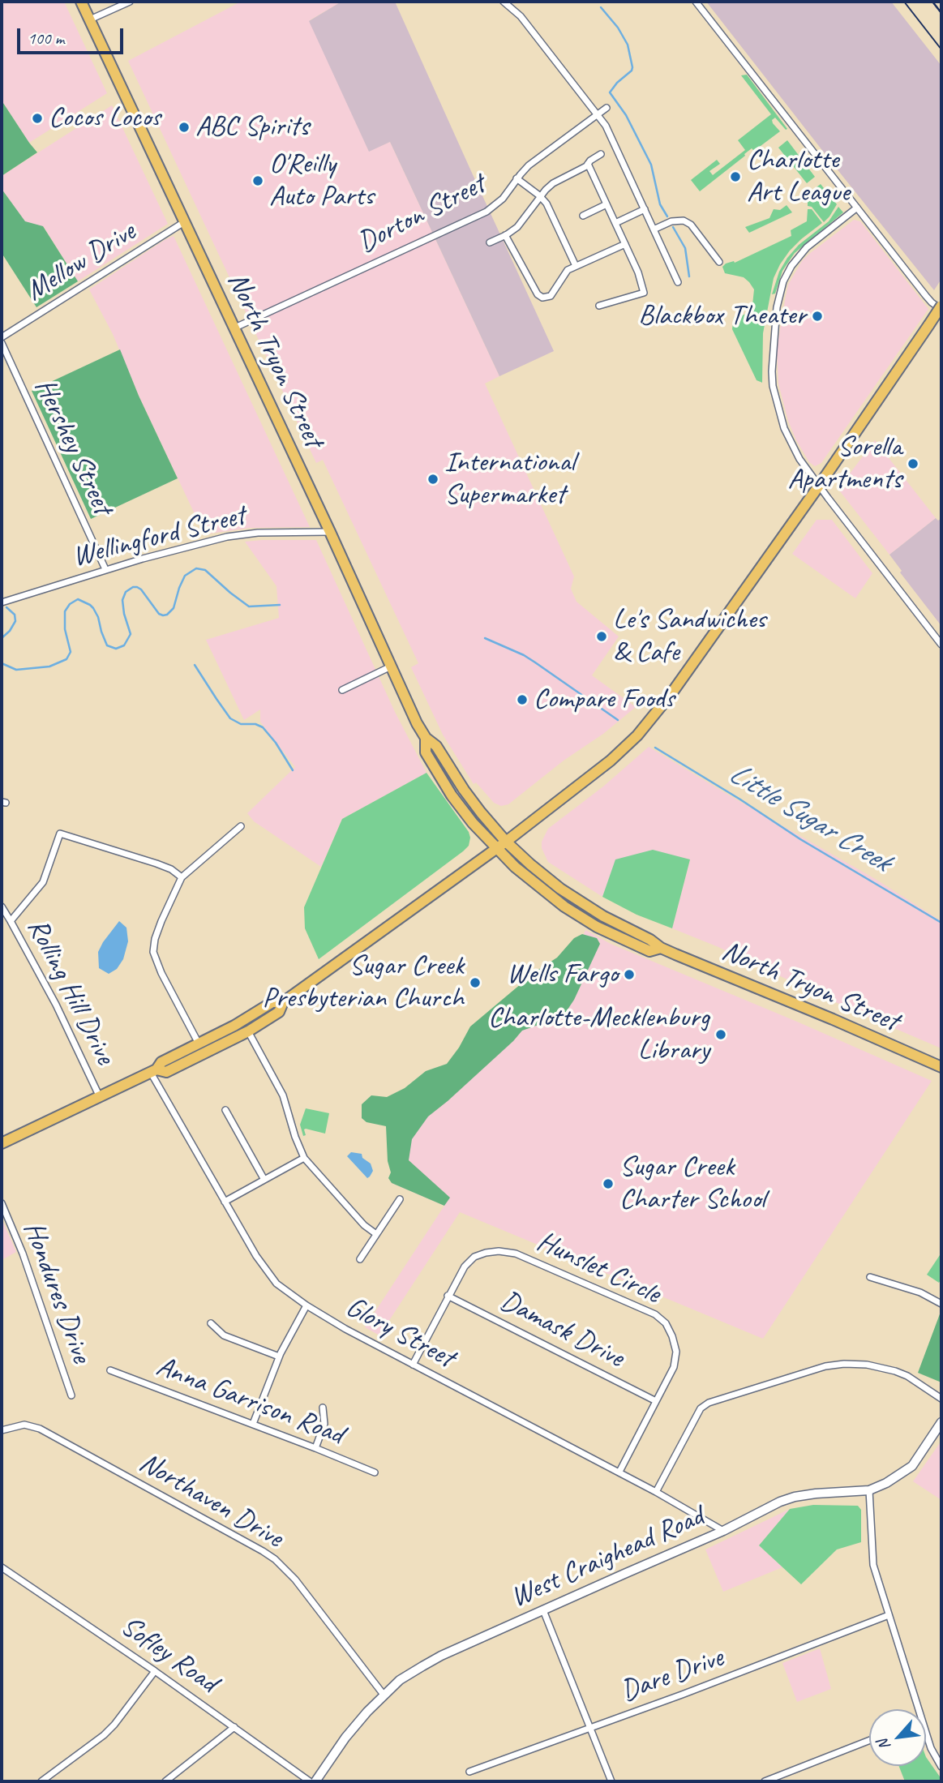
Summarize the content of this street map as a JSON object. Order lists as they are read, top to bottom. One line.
{"streets":{"main road":["North Tryon Street"],"street":["Dorton Street","Mellow Drive","Hershey Street","Wellingford Street","Rolling Hill Drive","Hunslet Circle","Hondures Drive","Damask Drive","Glory Street","Anna Garrison Road","Northaven Drive","West Craighead Road","Sofley Road","Dare Drive"]},"crossings":[["Dorton Street","North Tryon Street"],["Mellow Drive","North Tryon Street"],["North Tryon Street","Wellingford Street"],["Hershey Street","Wellingford Street"],["Hunslet Circle","Damask Drive"],["Hunslet Circle","Glory Street"],["Glory Street","West Craighead Road"],["Northaven Drive","West Craighead Road"]],"water":["Little Sugar Creek"],"places":["Cocos Locos","ABC Spirits","Charlotte Art League","O'Reilly Auto Parts","Blackbox Theater","Sorella Apartments","International Supermarket","Le's Sandwiches & Cafe","Compare Foods","Wells Fargo","Sugar Creek Presbyterian Church","Charlotte-Mecklenburg Library","Sugar Creek Charter School"],"scale_bar":"100 m","north":"bottom left"}
